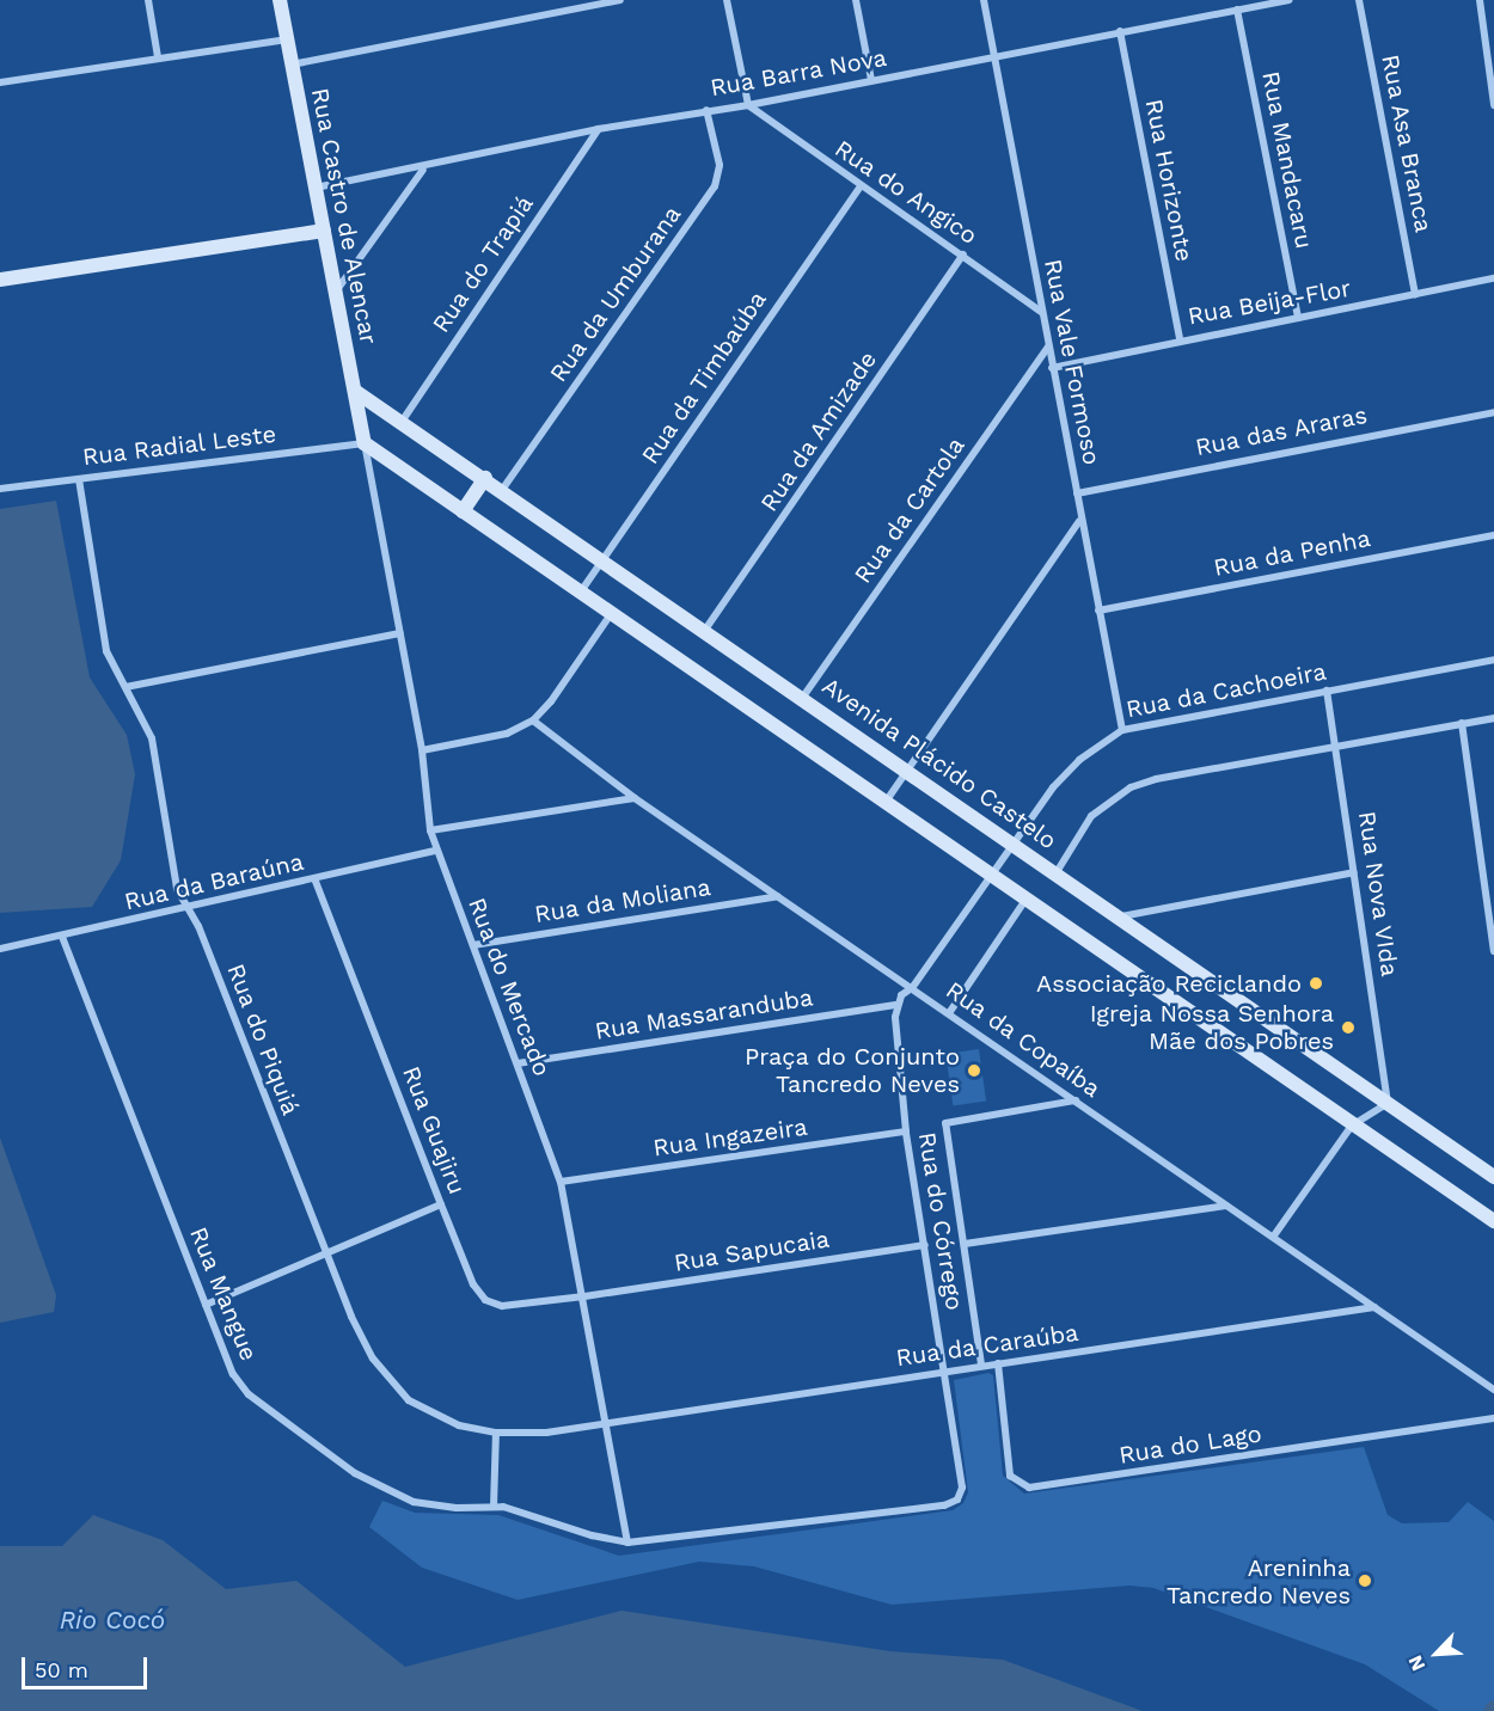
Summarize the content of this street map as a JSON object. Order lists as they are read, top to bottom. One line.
{"streets":{"street":["Rua Barra Nova","Rua Asa Branca","Rua Mandacaru","Rua Horizonte","Rua do Angico","Rua Castro de Alencar","Rua do Trapiá","Rua da Umburana","Rua Beija-Flor","Rua Vale Formoso","Rua da Timbaúba","Rua da Amizade","Rua das Araras","Rua Radial Leste","Rua da Cartola","Rua da Penha","Rua da Cachoeira","Avenida Plácido Castelo","Rua da Baraúna","Rua Nova VIda","Rua da Moliana","Rua do Mercado","Rua Massaranduba","Rua do Piquiá","Rua da Copaíba","Rua Guajiru","Rua Ingazeira","Rua do Córrego","Rua Sapucaia","Rua Mangue","Rua da Caraúba","Rua do Lago"]},"crossings":[["Rua Barra Nova","Rua Mandacaru"],["Rua Barra Nova","Rua Horizonte"],["Rua Barra Nova","Rua do Angico"],["Rua Barra Nova","Rua Castro de Alencar"],["Rua Barra Nova","Rua do Trapiá"],["Rua Barra Nova","Rua da Umburana"],["Rua Barra Nova","Rua Vale Formoso"],["Rua Asa Branca","Rua Beija-Flor"],["Rua Mandacaru","Rua Beija-Flor"],["Rua Horizonte","Rua Beija-Flor"],["Rua do Angico","Rua Vale Formoso"],["Rua do Angico","Rua da Timbaúba"],["Rua do Angico","Rua da Amizade"],["Rua Castro de Alencar","Rua Radial Leste"],["Rua Castro de Alencar","Avenida Plácido Castelo"],["Rua Castro de Alencar","Rua do Mercado"],["Rua do Trapiá","Avenida Plácido Castelo"],["Rua da Umburana","Avenida Plácido Castelo"],["Rua Beija-Flor","Rua Vale Formoso"],["Rua Vale Formoso","Rua das Araras"],["Rua Vale Formoso","Rua da Cartola"],["Rua Vale Formoso","Rua da Penha"],["Rua Vale Formoso","Rua da Cachoeira"],["Rua da Timbaúba","Avenida Plácido Castelo"],["Rua da Amizade","Avenida Plácido Castelo"],["Rua Radial Leste","Rua do Mercado"],["Rua Radial Leste","Rua do Piquiá"],["Rua da Cartola","Avenida Plácido Castelo"],["Rua da Cachoeira","Avenida Plácido Castelo"],["Rua da Cachoeira","Rua Nova VIda"],["Avenida Plácido Castelo","Rua Nova VIda"],["Rua da Baraúna","Rua do Mercado"],["Rua da Baraúna","Rua do Piquiá"],["Rua da Baraúna","Rua Guajiru"],["Rua da Baraúna","Rua Mangue"],["Rua da Moliana","Rua do Mercado"],["Rua da Moliana","Rua da Copaíba"],["Rua do Mercado","Rua Massaranduba"],["Rua do Mercado","Rua do Piquiá"],["Rua do Mercado","Rua Guajiru"],["Rua do Mercado","Rua Ingazeira"],["Rua do Mercado","Rua do Córrego"],["Rua do Mercado","Rua Sapucaia"],["Rua do Mercado","Rua Mangue"],["Rua do Mercado","Rua da Caraúba"],["Rua Massaranduba","Rua do Córrego"],["Rua do Piquiá","Rua da Caraúba"],["Rua da Copaíba","Rua do Córrego"],["Rua da Copaíba","Rua da Caraúba"],["Rua Guajiru","Rua Sapucaia"],["Rua Ingazeira","Rua do Córrego"],["Rua do Córrego","Rua Sapucaia"],["Rua do Córrego","Rua Mangue"],["Rua do Córrego","Rua da Caraúba"],["Rua da Caraúba","Rua do Lago"]],"water":["Rio Cocó"],"places":["Associação Reciclando","Igreja Nossa Senhora Mãe dos Pobres","Praça do Conjunto Tancredo Neves","Areninha Tancredo Neves"],"scale_bar":"50 m","north":"bottom left"}
